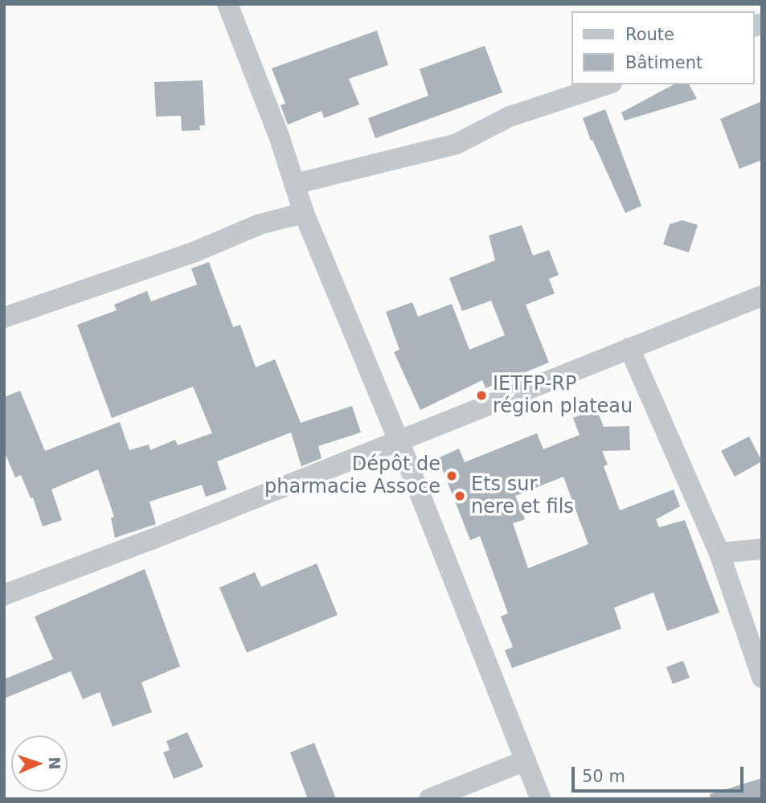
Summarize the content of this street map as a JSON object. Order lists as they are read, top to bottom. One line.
{"places":["IETFP-RP région plateau","Dépôt de pharmacie Assoce","Ets sur nere et fils"],"legend":["Route","Bâtiment"],"scale_bar":"50 m","north":"right"}
